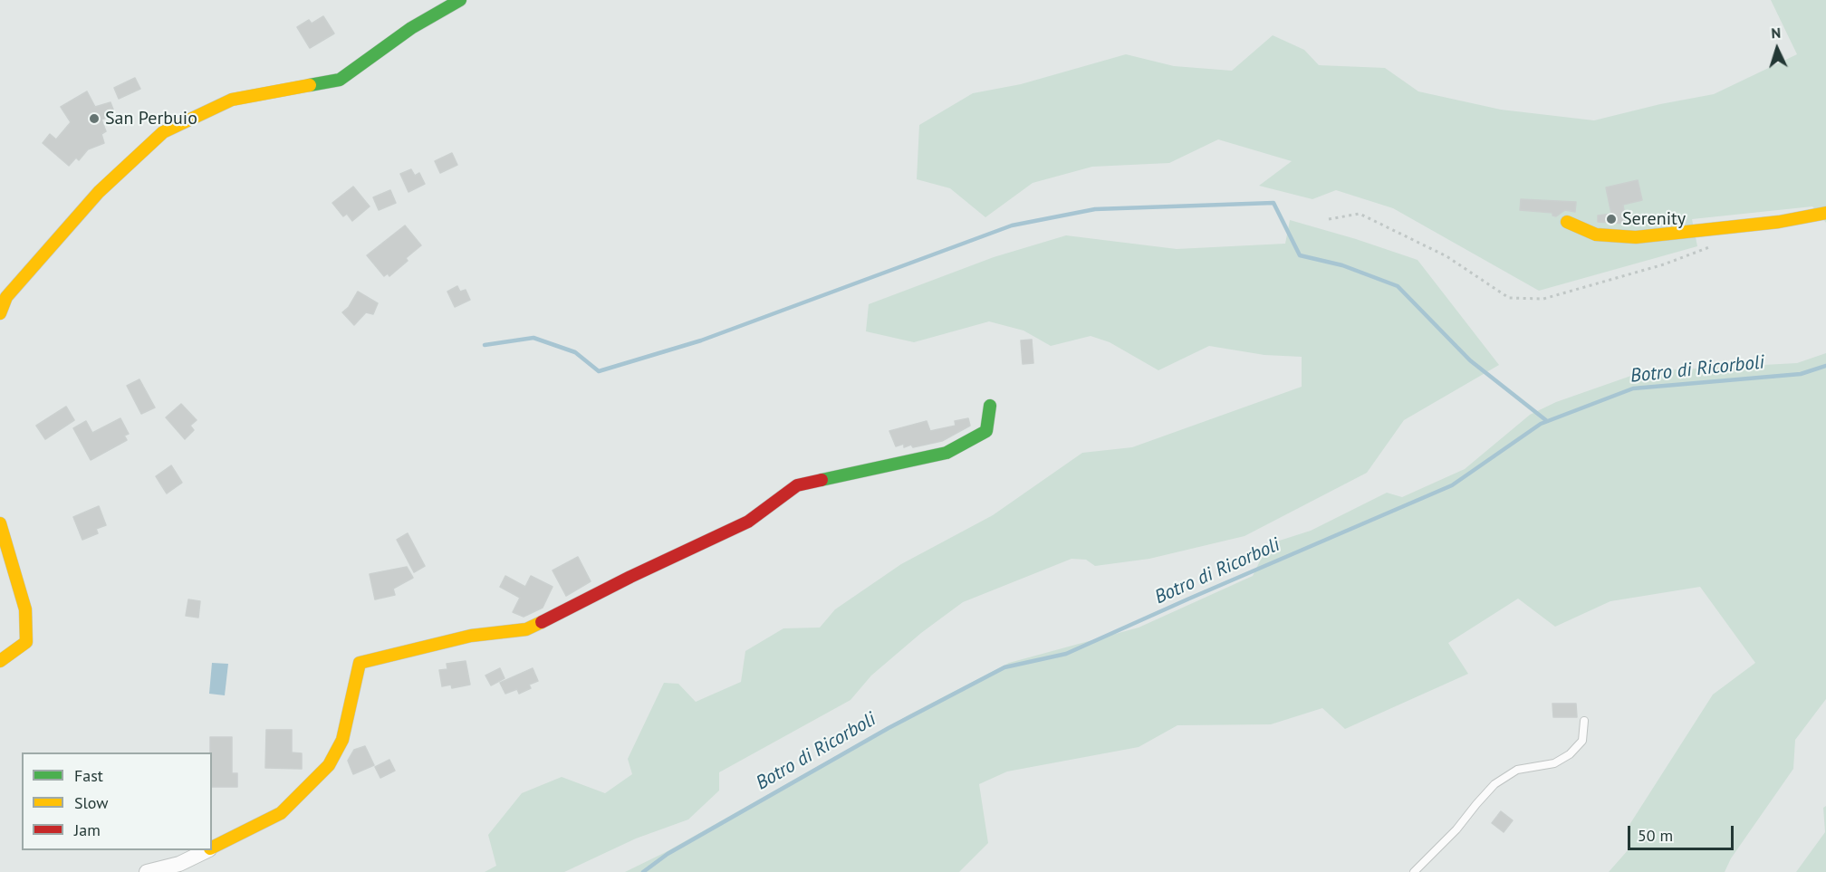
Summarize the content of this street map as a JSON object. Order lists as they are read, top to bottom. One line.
{"water":["Botro di Ricorboli"],"places":["San Perbuio","Serenity"],"legend":["Fast","Slow","Jam"],"scale_bar":"50 m","north":"top"}
